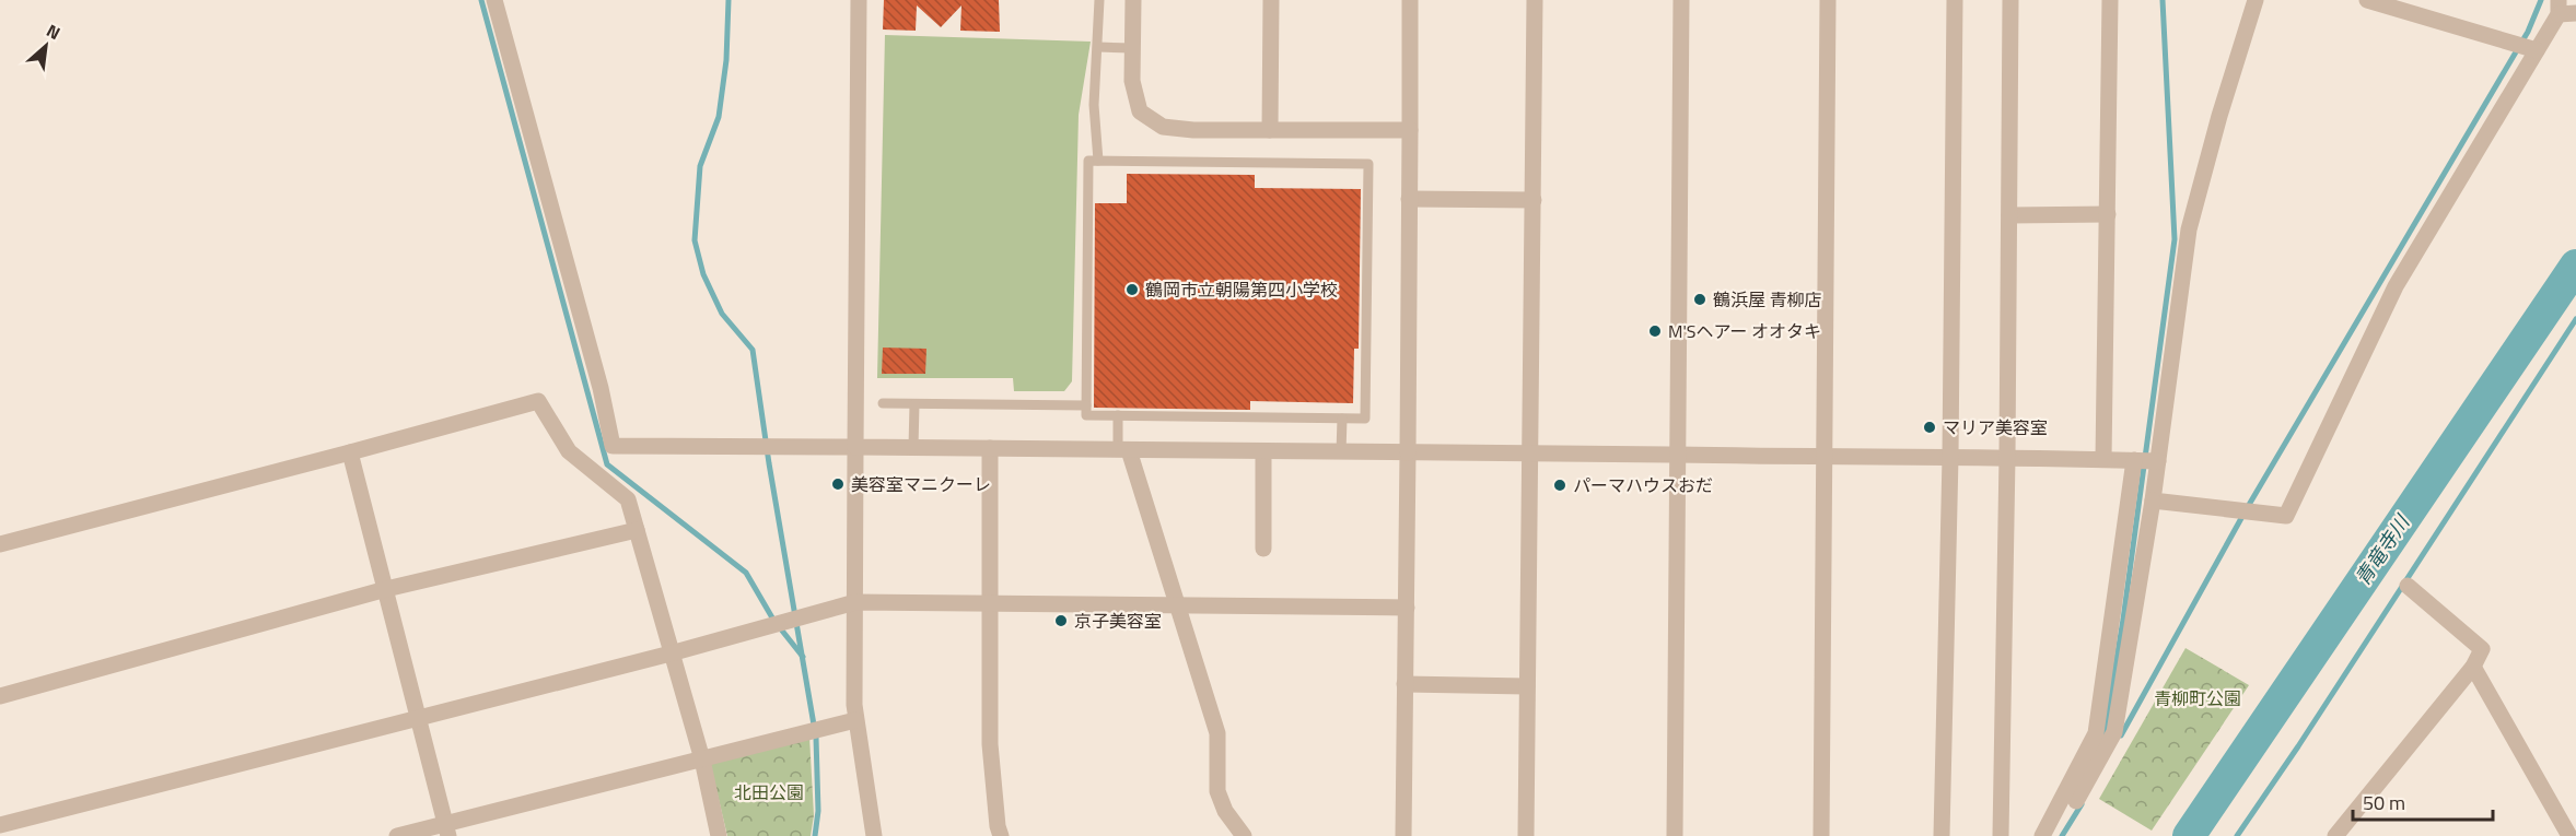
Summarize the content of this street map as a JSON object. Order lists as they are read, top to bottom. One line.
{"water":["青竜寺川"],"parks":["青柳町公園","北田公園"],"places":["鶴岡市立朝陽第四小学校","鶴浜屋 青柳店","M'Sヘアー オオタキ","マリア美容室","美容室マニクーレ","パーマハウスおだ","京子美容室"],"scale_bar":"50 m","north":"top right"}
